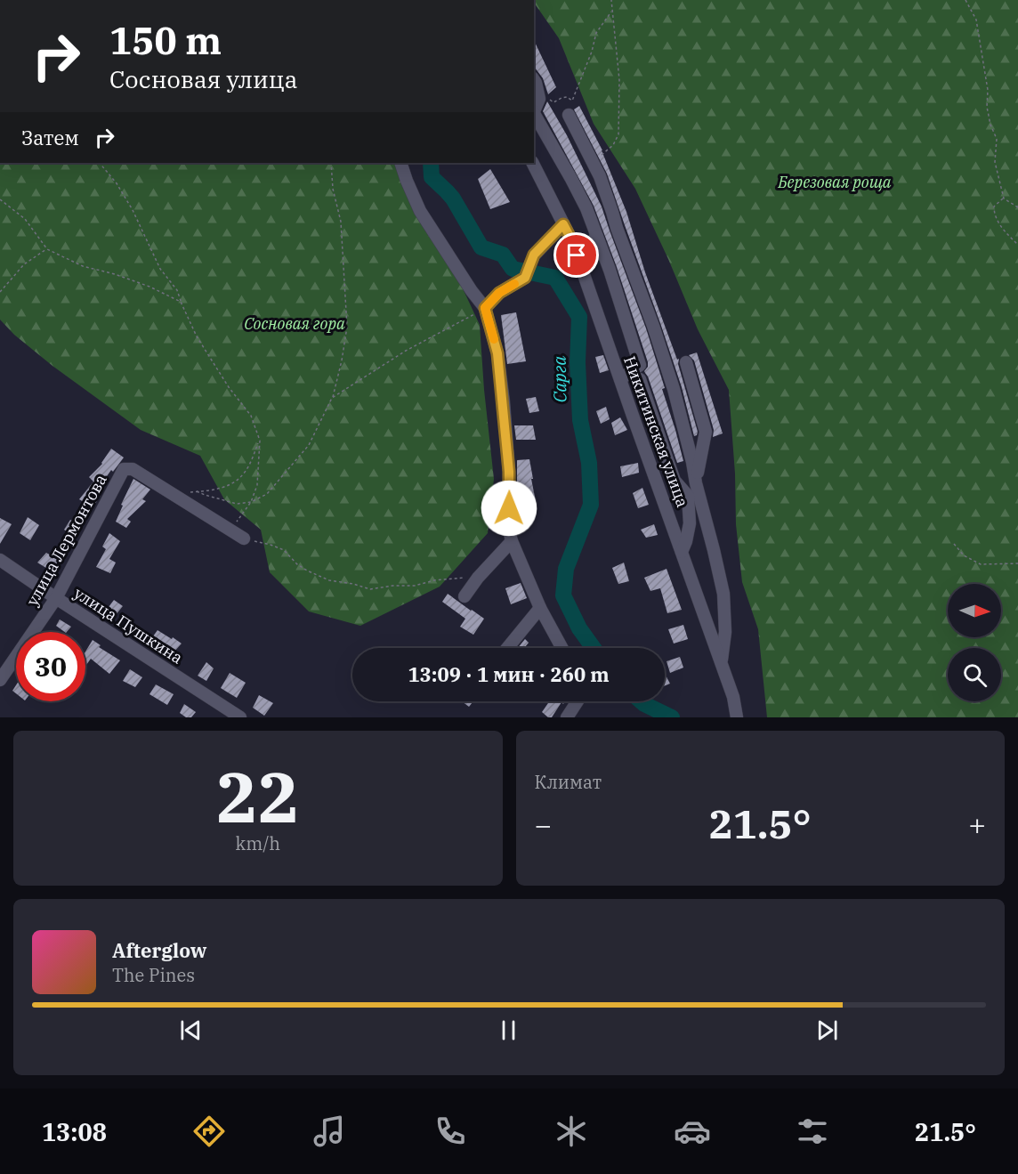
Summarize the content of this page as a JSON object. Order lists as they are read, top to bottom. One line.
{"streets":{"street":["Никитинская улица","улица Лермонтова","улица Пушкина"]},"crossings":[["улица Лермонтова","улица Пушкина"]],"water":["Сарга"],"parks":["Березовая роща","Сосновая гора"],"north":"right","page":{"turn":["150 m","Сосновая улица"],"then":"Затем","limit":"30","trip":"13:09 · 1 мин · 260 m","tile":[["22","km/h"],"Климат"],"heat":["−","21.5°","+"],"song":["Afterglow","The Pines"],"tabs":["13:08","21.5°"]}}
